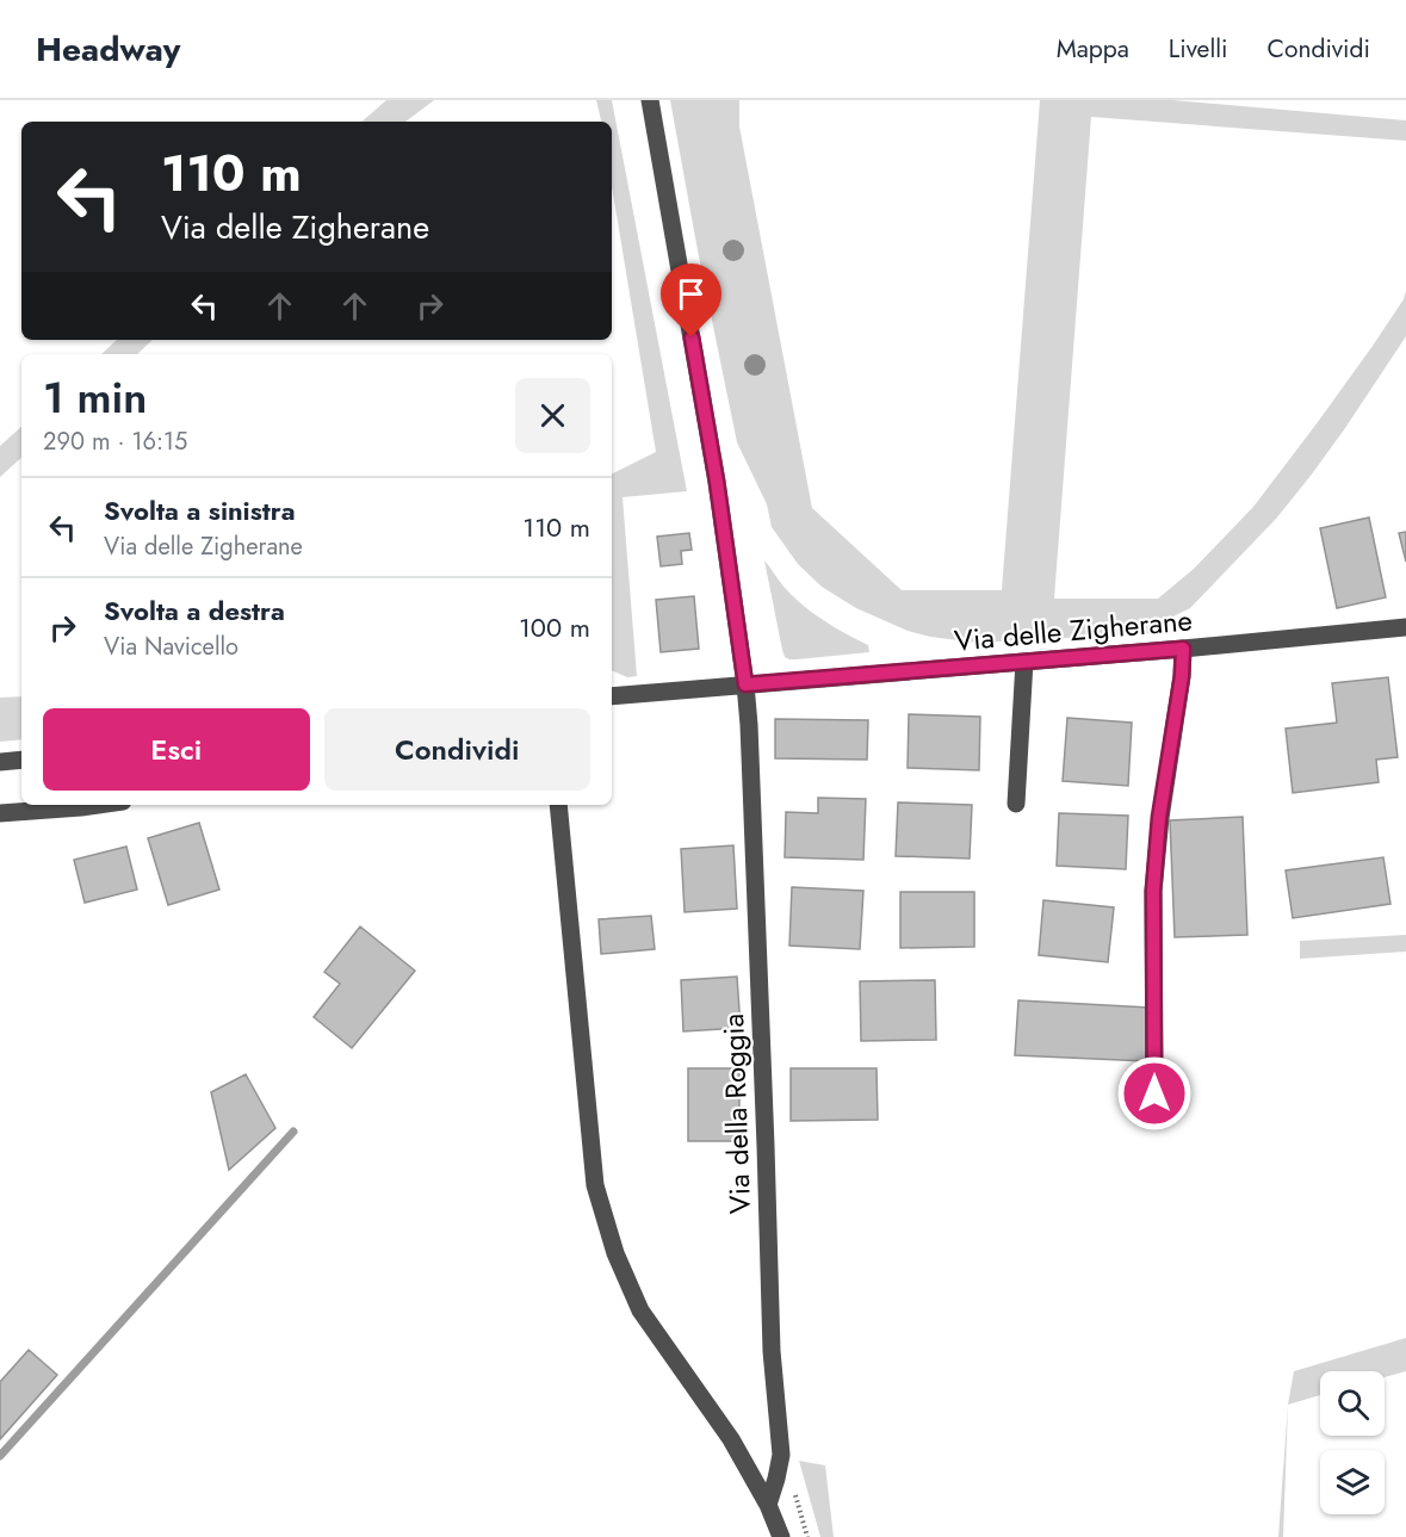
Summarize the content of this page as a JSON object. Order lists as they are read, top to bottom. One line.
{"streets":{"street":["Via delle Zigherane","Via della Roggia"]},"crossings":[["Via delle Zigherane","Via della Roggia"]],"page":{"header":"Headway","nav":["Mappa","Livelli","Condividi"],"turn":["110 m","Via delle Zigherane"],"heading":["1 min","290 m · 16:15"],"list":[{"name":"Svolta a sinistra","note":"Via delle Zigherane","value":"110 m"},{"name":"Svolta a destra","note":"Via Navicello","value":"100 m"}],"buttons":["Esci","Condividi"]}}
